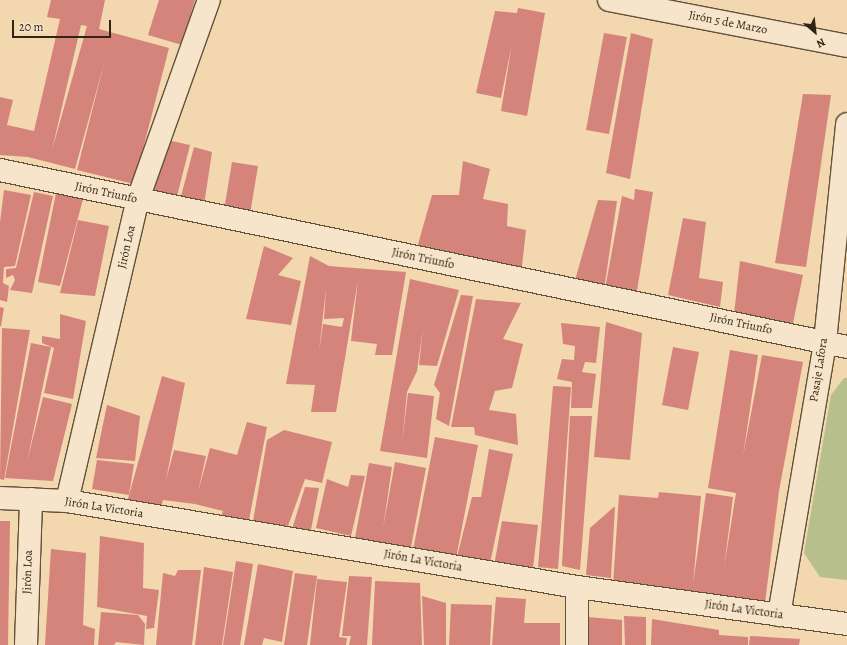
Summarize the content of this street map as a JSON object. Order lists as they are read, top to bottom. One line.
{"streets":{"street":["Jirón 5 de Marzo","Jirón Triunfo","Jirón Loa","Pasaje Lafora","Jirón La Victoria"]},"crossings":[["Jirón Triunfo","Jirón Loa"],["Jirón Triunfo","Pasaje Lafora"],["Jirón Loa","Jirón La Victoria"],["Pasaje Lafora","Jirón La Victoria"]],"scale_bar":"20 m","north":"bottom right"}
